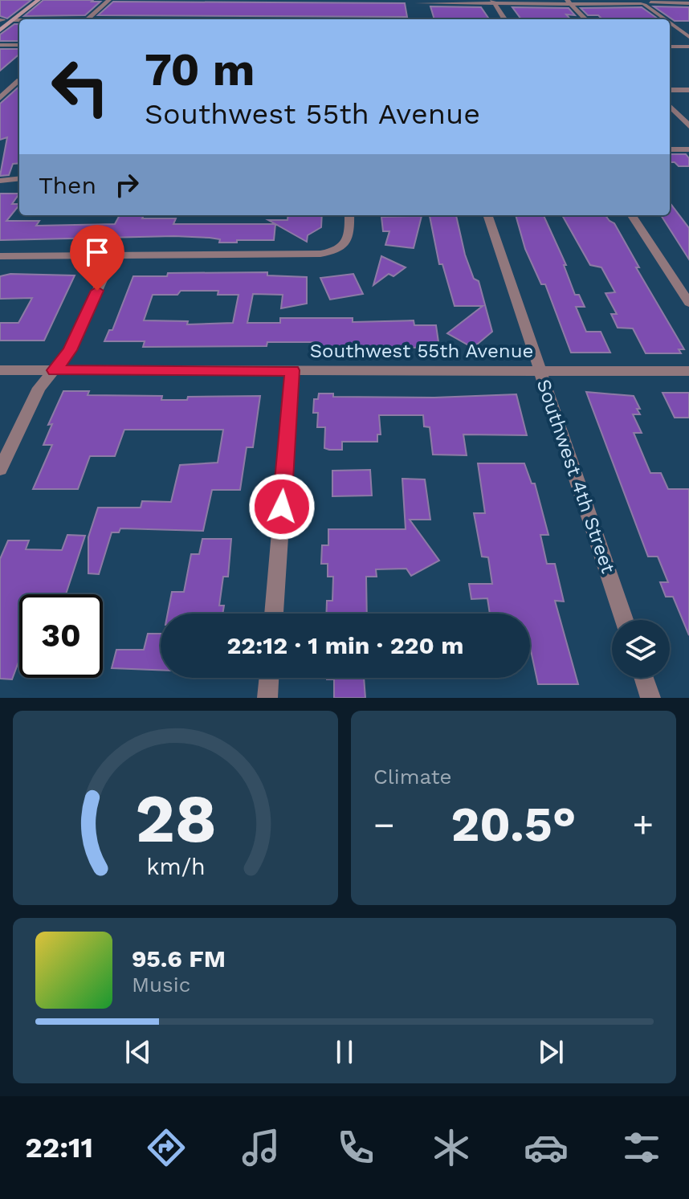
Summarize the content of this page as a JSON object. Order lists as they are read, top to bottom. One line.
{"streets":{"street":["Southwest 55th Avenue","Southwest 4th Street"]},"crossings":[["Southwest 55th Avenue","Southwest 4th Street"]],"page":{"turn":["70 m","Southwest 55th Avenue"],"then":"Then","limit":"30","trip":"22:12 · 1 min · 220 m","tile":"Climate","heat":["−","20.5°","+"],"song":["95.6 FM","Music"],"tabs":"22:11","gauge":["28","km/h"]}}
